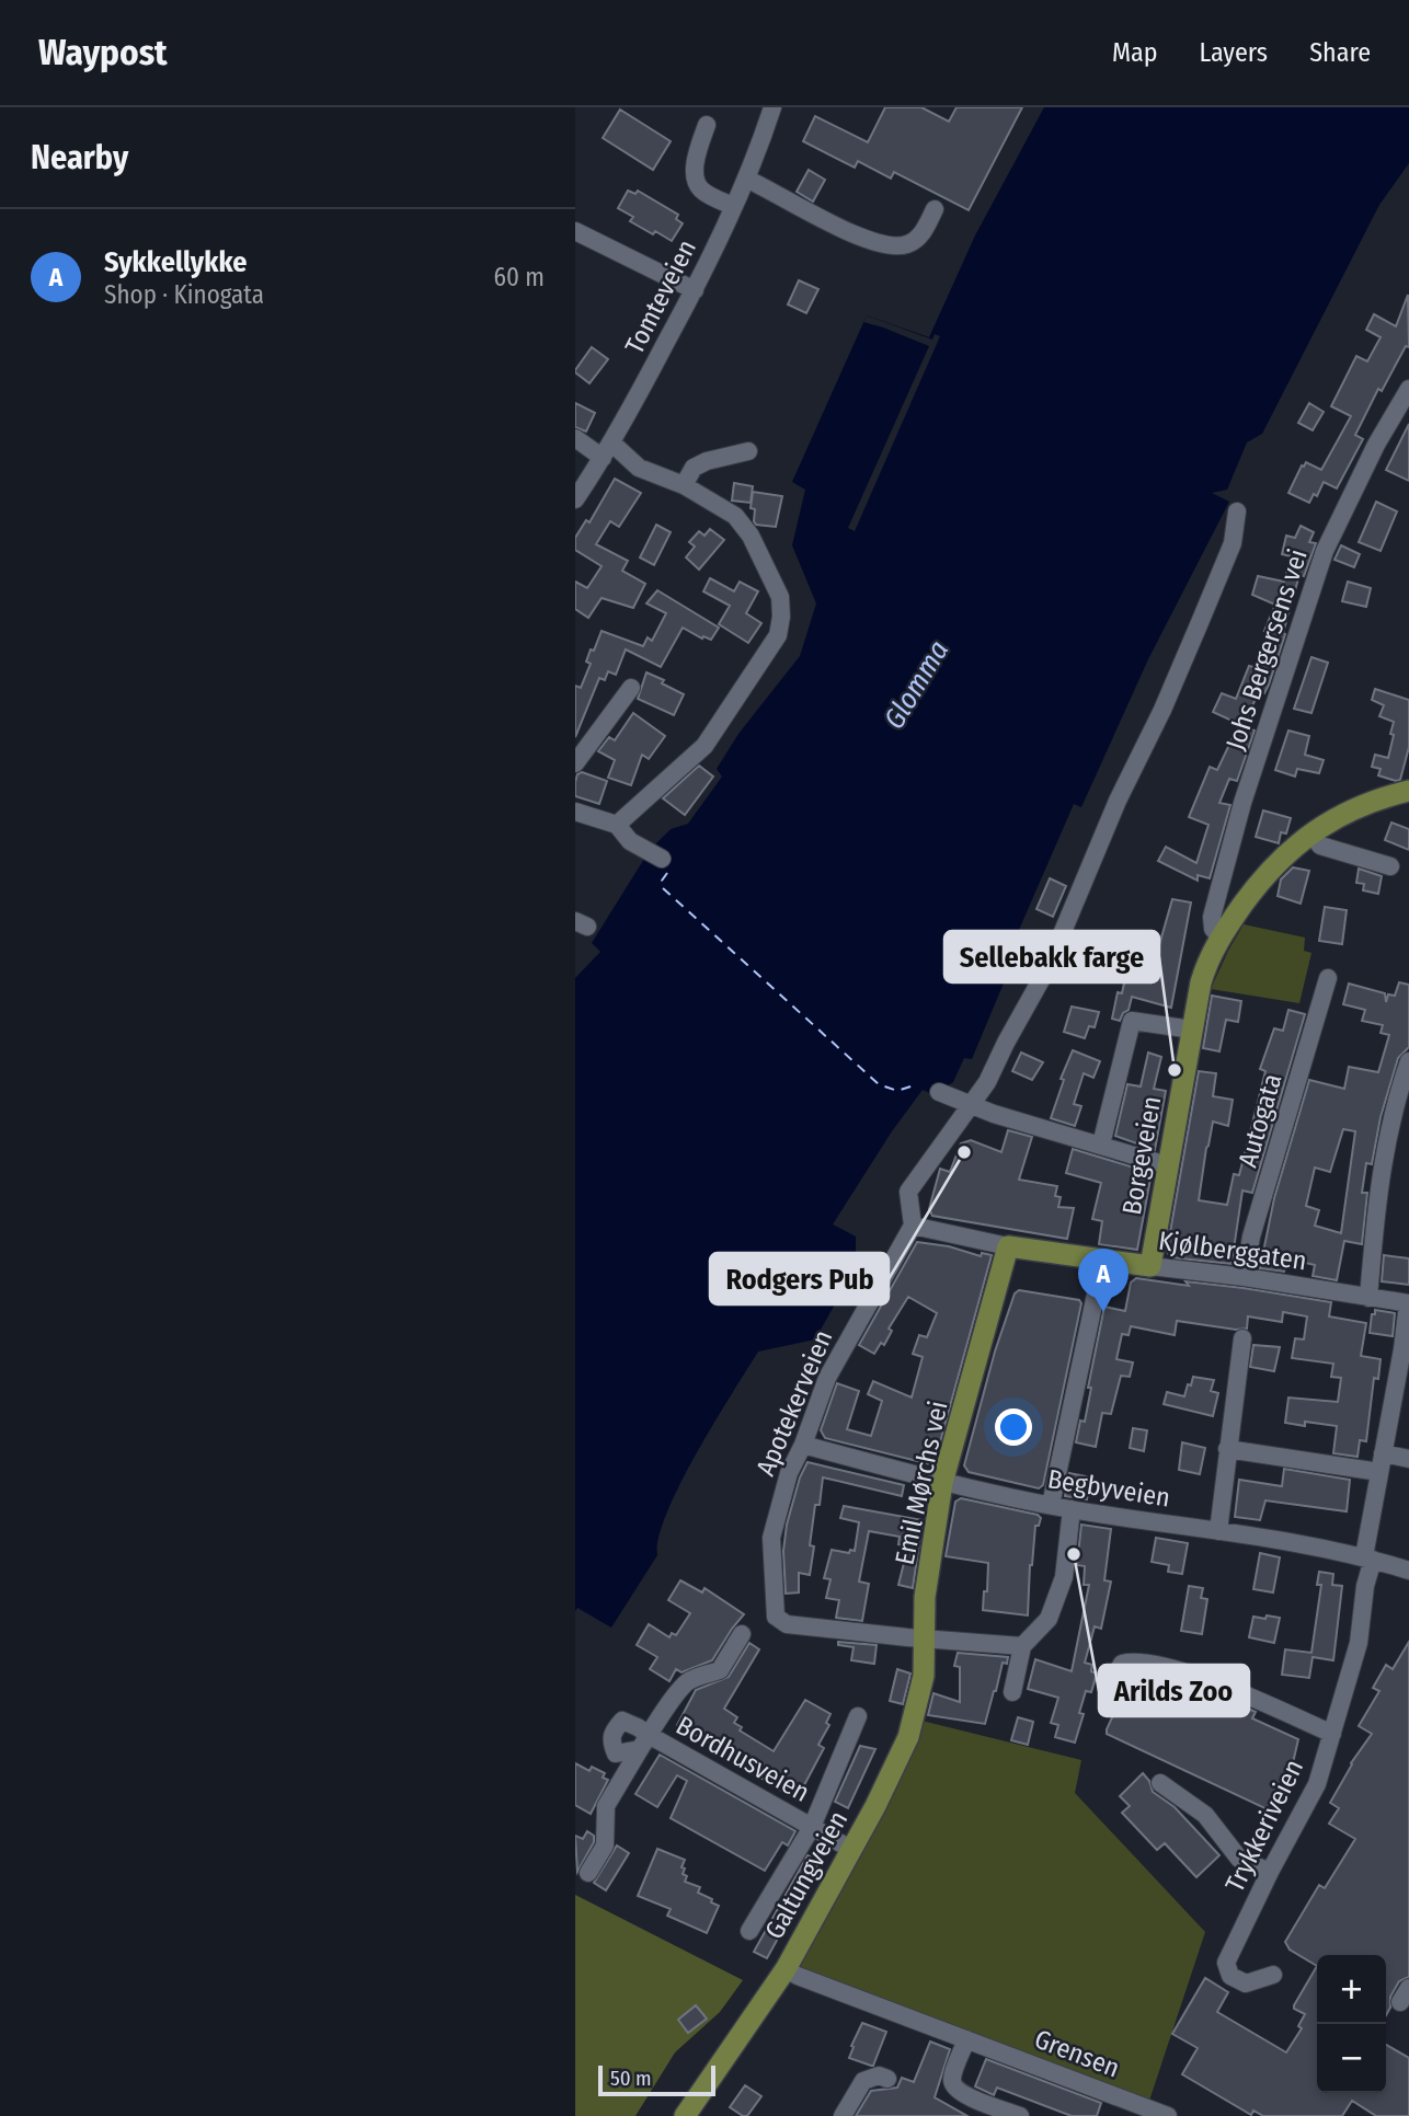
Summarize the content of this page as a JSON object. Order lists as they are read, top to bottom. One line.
{"streets":{"main road":["Borgeveien","Kjølberggaten","Emil Mørchs vei","Galtungveien"],"street":["Tomteveien","Johs Bergersens vei","Autogata","Apotekerveien","Begbyveien","Bordhusveien","Trykkeriveien","Grensen"]},"crossings":[["Johs Bergersens vei","Borgeveien"],["Autogata","Kjølberggaten"],["Borgeveien","Kjølberggaten"],["Kjølberggaten","Apotekerveien"],["Kjølberggaten","Emil Mørchs vei"],["Kjølberggaten","Trykkeriveien"],["Apotekerveien","Emil Mørchs vei"],["Apotekerveien","Begbyveien"],["Apotekerveien","Galtungveien"],["Emil Mørchs vei","Begbyveien"],["Emil Mørchs vei","Galtungveien"],["Begbyveien","Trykkeriveien"],["Bordhusveien","Galtungveien"],["Galtungveien","Grensen"]],"water":["Glomma"],"places":["Sellebakk farge","Rodgers Pub","Arilds Zoo"],"scale_bar":"50 m","page":{"header":"Waypost","nav":["Map","Layers","Share"],"heading":"Nearby","list":[{"mark":"A","name":"Sykkellykke","note":"Shop · Kinogata","value":"60 m"}],"pins":"A","map_buttons":["+","−"],"scale":"50 m"}}
